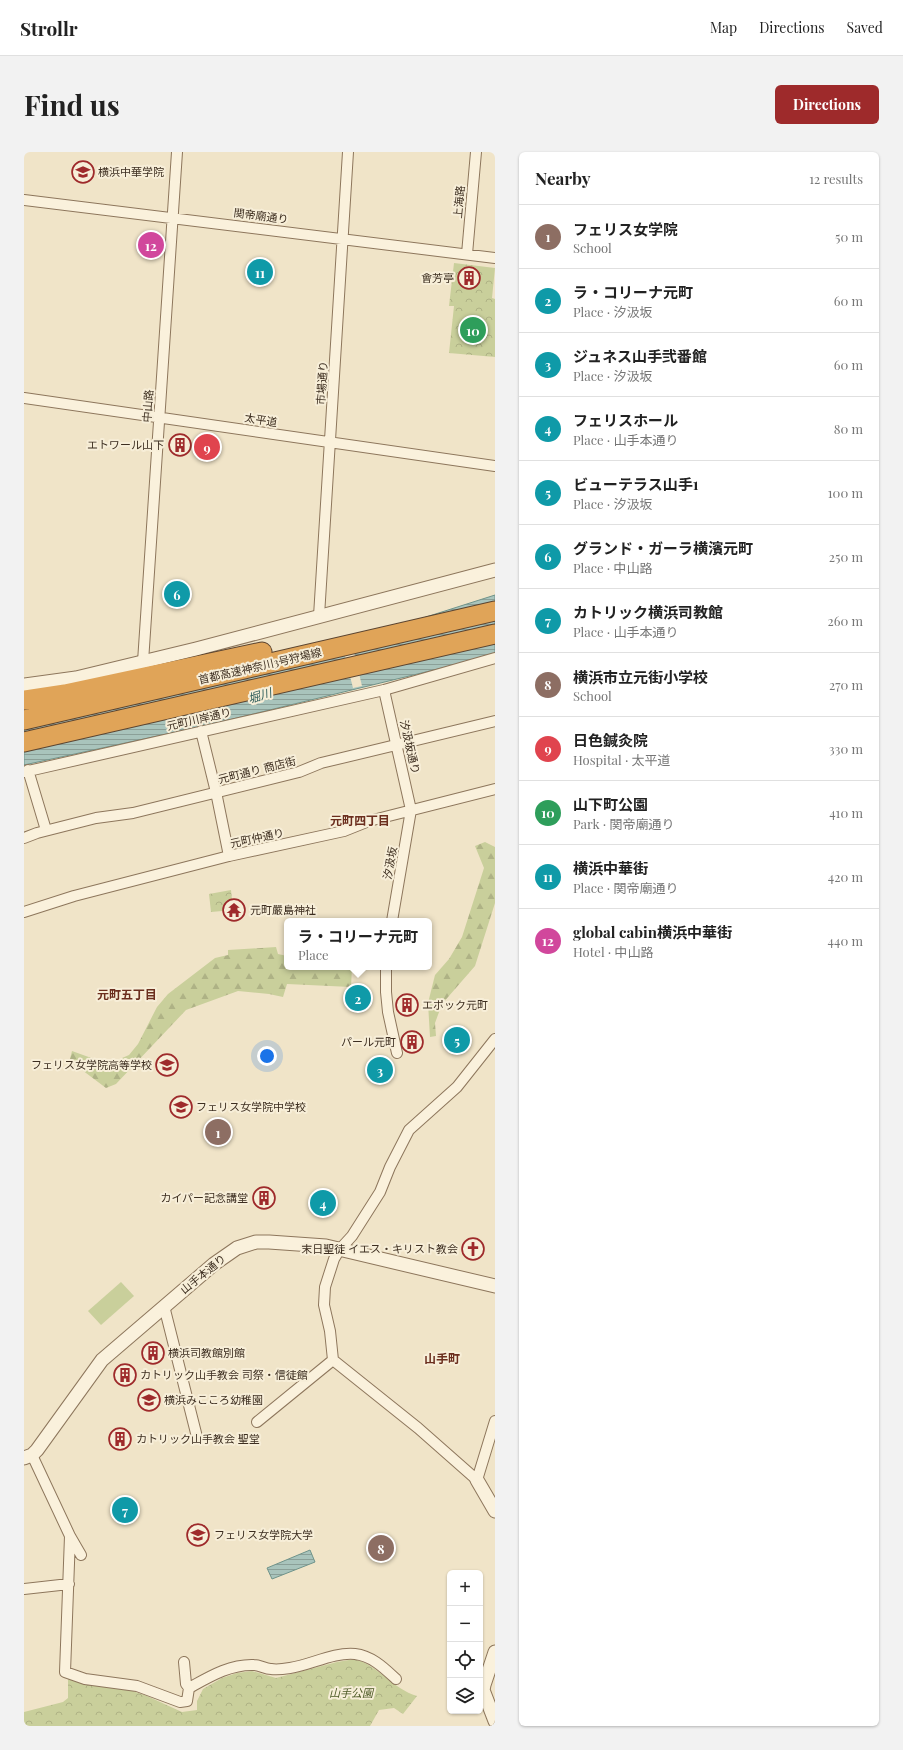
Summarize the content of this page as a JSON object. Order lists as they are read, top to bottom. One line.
{"streets":{"highway":["首都高速神奈川3号狩場線"],"street":["上海路","関帝廟通り","市場通り","中山路","太平道","元町川岸通り","汐汲坂通り","元町通り 商店街","元町仲通り","汐汲坂","山手本通り"]},"crossings":[["上海路","関帝廟通り"],["関帝廟通り","市場通り"],["関帝廟通り","中山路"],["市場通り","太平道"],["中山路","太平道"],["元町川岸通り","汐汲坂通り"],["汐汲坂通り","元町通り 商店街"],["汐汲坂通り","元町仲通り"],["汐汲坂通り","汐汲坂"],["元町仲通り","汐汲坂"]],"districts":["元町四丁目","元町五丁目","山手町"],"water":["堀川"],"parks":["山手公園"],"places":{"school or university":["横浜中華学院","フェリス女学院高等学校","フェリス女学院中学校","横浜みこころ幼稚園","フェリス女学院大学"],"building":["會芳亭","エトワール山下","エポック元町","パール元町","カイパー記念講堂","横浜司教館別館","カトリック山手教会 司祭・信徒館","カトリック山手教会 聖堂"],"temple":["元町嚴島神社"],"church":["末日聖徒 イエス・キリスト教会"]},"page":{"header":"Strollr","nav":["Map","Directions","Saved"],"buttons":"Directions","title":"Find us","heading":["Nearby","12 results"],"list":[{"mark":"1","name":"フェリス女学院","note":"School","value":"50 m"},{"mark":"2","name":"ラ・コリーナ元町","note":"Place · 汐汲坂","value":"60 m"},{"mark":"3","name":"ジュネス山手弐番館","note":"Place · 汐汲坂","value":"60 m"},{"mark":"4","name":"フェリスホール","note":"Place · 山手本通り","value":"80 m"},{"mark":"5","name":"ビューテラス山手1","note":"Place · 汐汲坂","value":"100 m"},{"mark":"6","name":"グランド・ガーラ横濱元町","note":"Place · 中山路","value":"250 m"},{"mark":"7","name":"カトリック横浜司教館","note":"Place · 山手本通り","value":"260 m"},{"mark":"8","name":"横浜市立元街小学校","note":"School","value":"270 m"},{"mark":"9","name":"日色鍼灸院","note":"Hospital · 太平道","value":"330 m"},{"mark":"10","name":"山下町公園","note":"Park · 関帝廟通り","value":"410 m"},{"mark":"11","name":"横浜中華街","note":"Place · 関帝廟通り","value":"420 m"},{"mark":"12","name":"global cabin横浜中華街","note":"Hotel · 中山路","value":"440 m"}],"pins":["12","11","10","9","6","2","5","3","1","4","7","8"],"popup":["ラ・コリーナ元町","Place"],"map_buttons":["+","−"]}}
